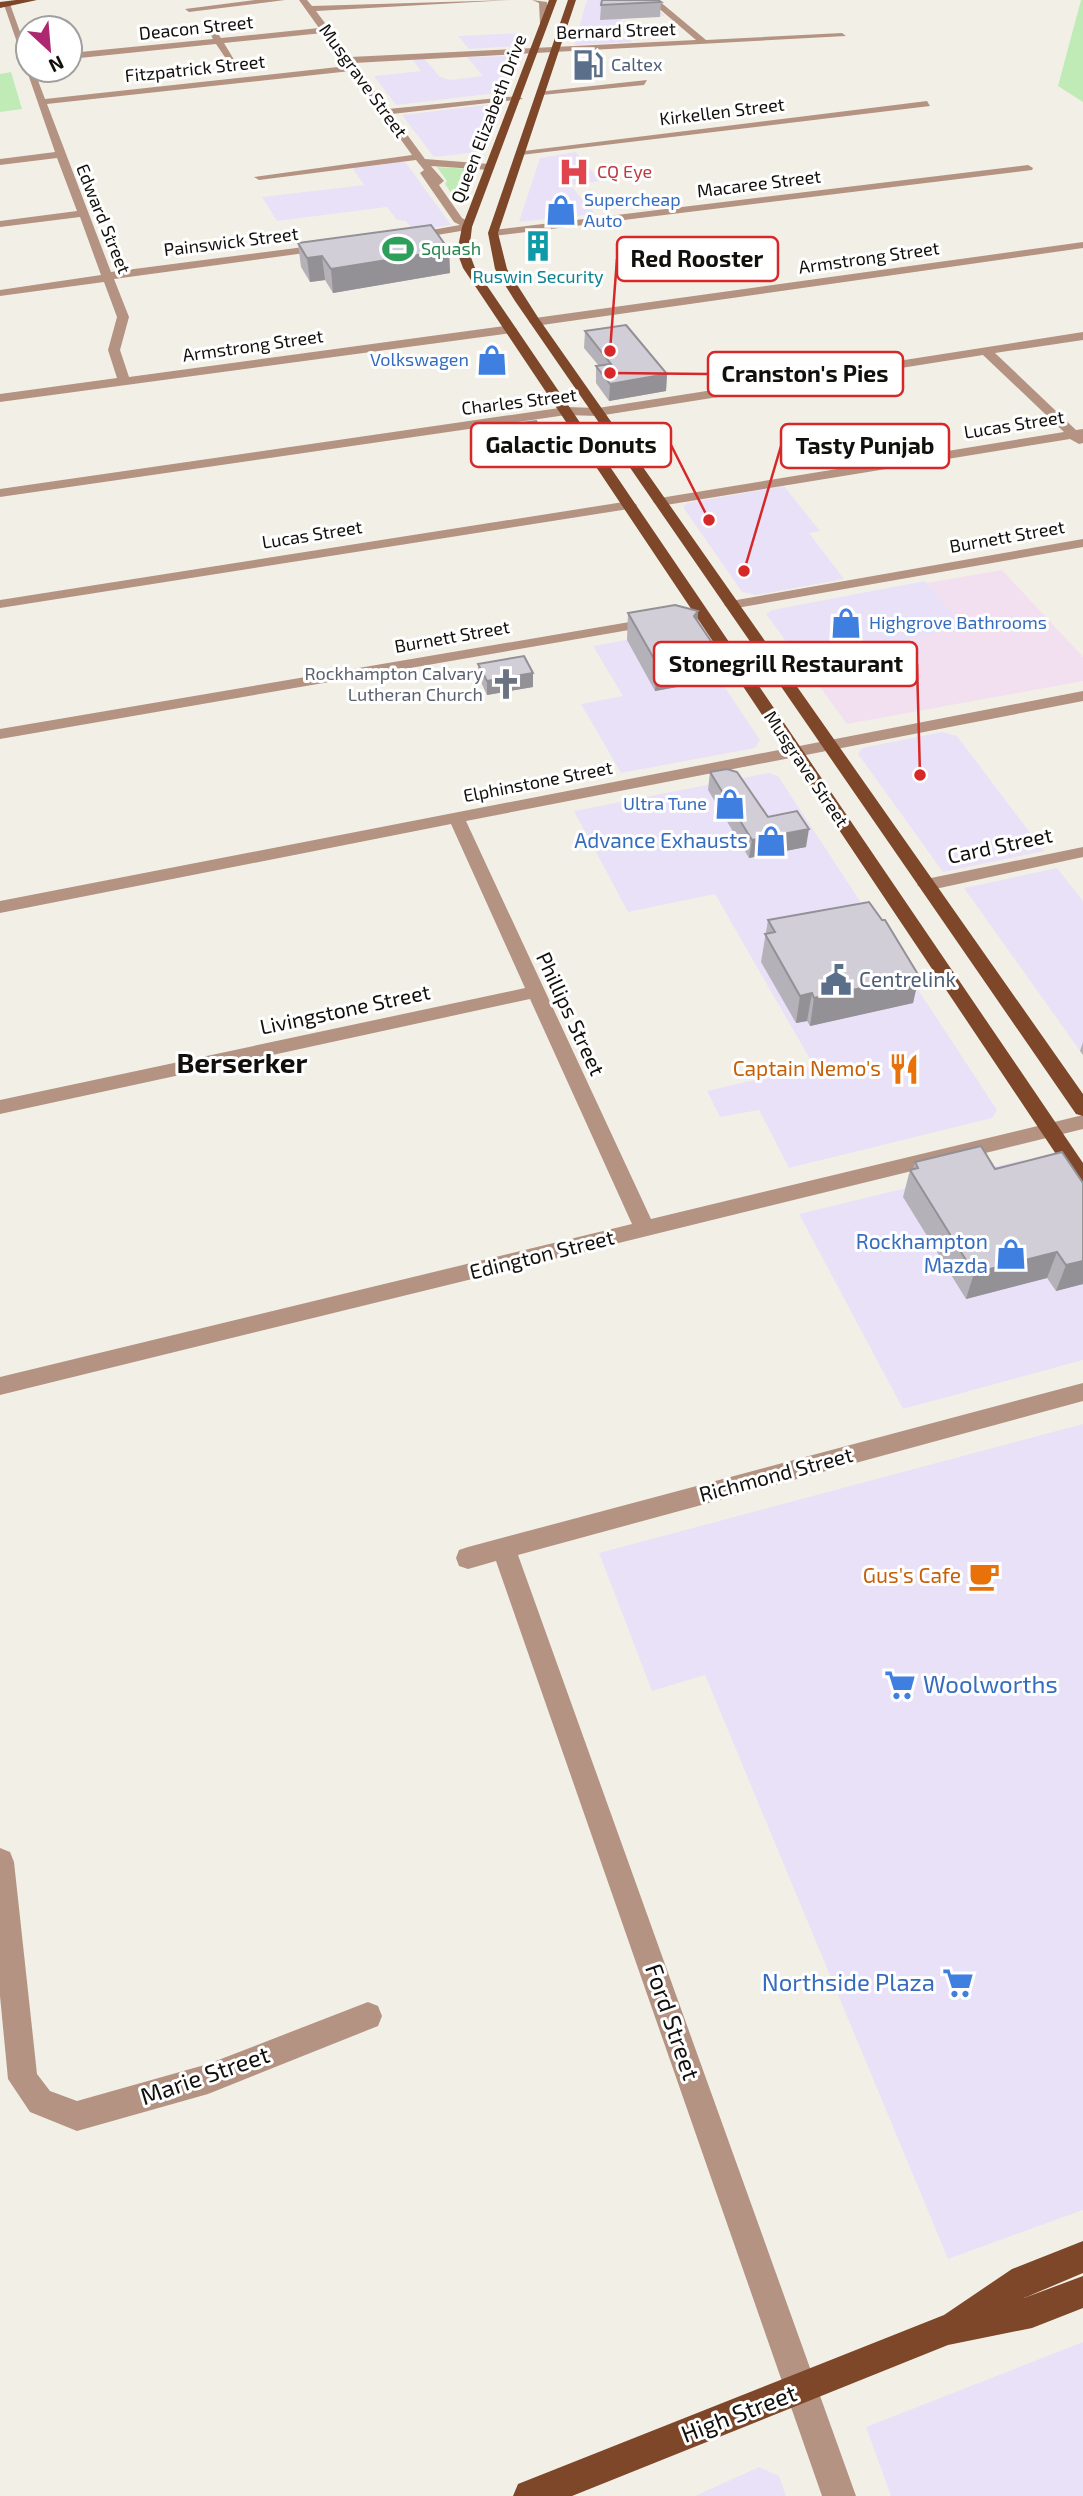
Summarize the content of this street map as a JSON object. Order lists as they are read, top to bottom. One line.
{"streets":{"main road":["Musgrave Street","Queen Elizabeth Drive","High Street"],"street":["Deacon Street","Bernard Street","Fitzpatrick Street","Kirkellen Street","Macaree Street","Edward Street","Painswick Street","Armstrong Street","Charles Street","Lucas Street","Burnett Street","Elphinstone Street","Card Street","Livingstone Street","Phillips Street","Edington Street","Richmond Street","Ford Street","Marie Street"]},"crossings":[["Deacon Street","Musgrave Street"],["Bernard Street","Fitzpatrick Street"],["Bernard Street","Musgrave Street"],["Bernard Street","Queen Elizabeth Drive"],["Fitzpatrick Street","Musgrave Street"],["Fitzpatrick Street","Edward Street"],["Musgrave Street","Queen Elizabeth Drive"],["Musgrave Street","Armstrong Street"],["Musgrave Street","Charles Street"],["Musgrave Street","Lucas Street"],["Musgrave Street","Burnett Street"],["Musgrave Street","Elphinstone Street"],["Musgrave Street","Card Street"],["Musgrave Street","Edington Street"],["Kirkellen Street","Queen Elizabeth Drive"],["Queen Elizabeth Drive","Macaree Street"],["Edward Street","Painswick Street"],["Edward Street","Armstrong Street"],["Elphinstone Street","Phillips Street"],["Livingstone Street","Phillips Street"],["Phillips Street","Edington Street"],["Richmond Street","Ford Street"],["Ford Street","High Street"]],"districts":["Berserker"],"places":{"fuel station":["Caltex"],"hospital":["CQ Eye"],"shop":["Supercheap Auto","Volkswagen","Highgrove Bathrooms","Ultra Tune","Advance Exhausts","Rockhampton Mazda"],"building":["Ruswin Security"],"sports":["Squash"],"other":["Red Rooster","Cranston's Pies","Galactic Donuts","Tasty Punjab","Stonegrill Restaurant"],"church":["Rockhampton Calvary Lutheran Church"],"public building":["Centrelink"],"restaurant":["Captain Nemo's"],"cafe":["Gus's Cafe"],"supermarket":["Woolworths","Northside Plaza"]},"north":"bottom right"}
